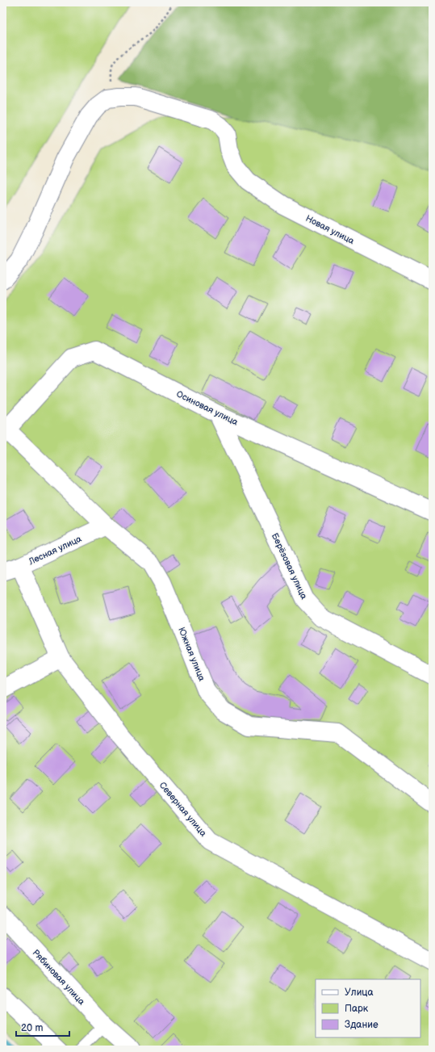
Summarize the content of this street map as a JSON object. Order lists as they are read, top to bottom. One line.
{"streets":{"street":["Новая улица","Осиновая улица","Лесная улица","Берёзовая улица","Южная улица","Северная улица","Рябиновая улица"]},"crossings":[["Осиновая улица","Берёзовая улица"],["Осиновая улица","Южная улица"],["Лесная улица","Южная улица"],["Лесная улица","Северная улица"]],"legend":["Улица","Парк","Здание"],"scale_bar":"20 m"}
